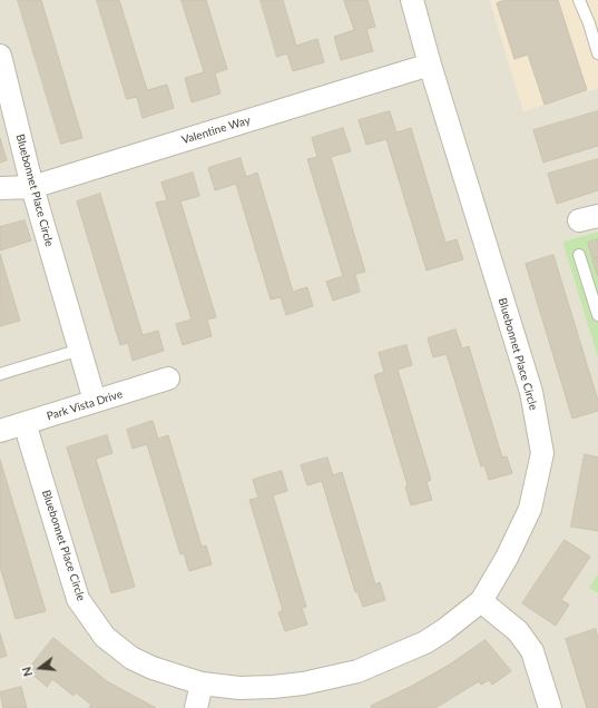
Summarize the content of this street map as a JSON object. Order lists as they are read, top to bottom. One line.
{"streets":{"street":["Valentine Way","Bluebonnet Place Circle","Park Vista Drive"]},"crossings":[["Valentine Way","Bluebonnet Place Circle"],["Bluebonnet Place Circle","Park Vista Drive"]],"north":"left"}
